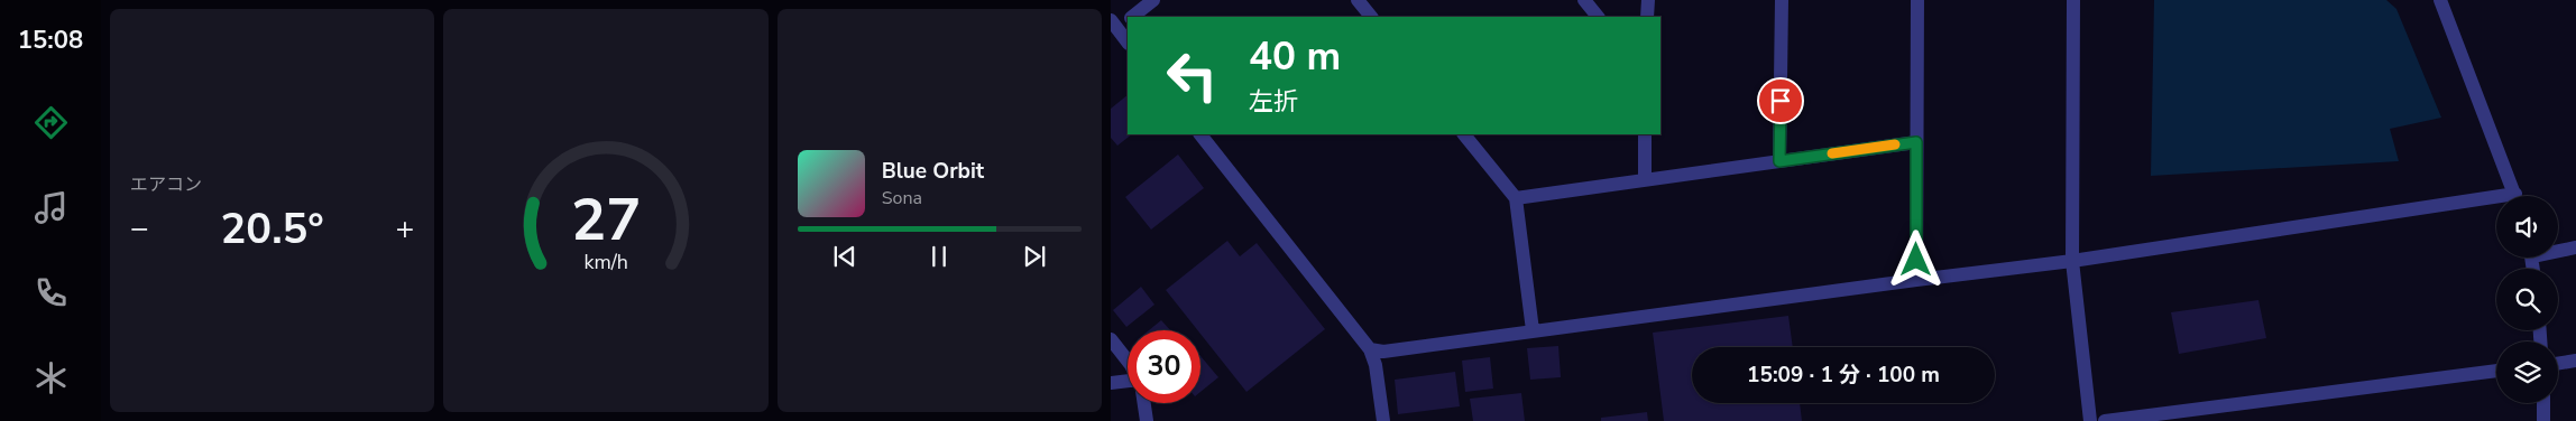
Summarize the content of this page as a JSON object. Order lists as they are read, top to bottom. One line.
{"page":{"tabs":"15:08","tile":"エアコン","turn":["40 m","左折"],"song":["Blue Orbit","Sona"],"heat":["−","20.5°","+"],"limit":"30","trip":"15:09 · 1 分 · 100 m","gauge":["27","km/h"]}}
